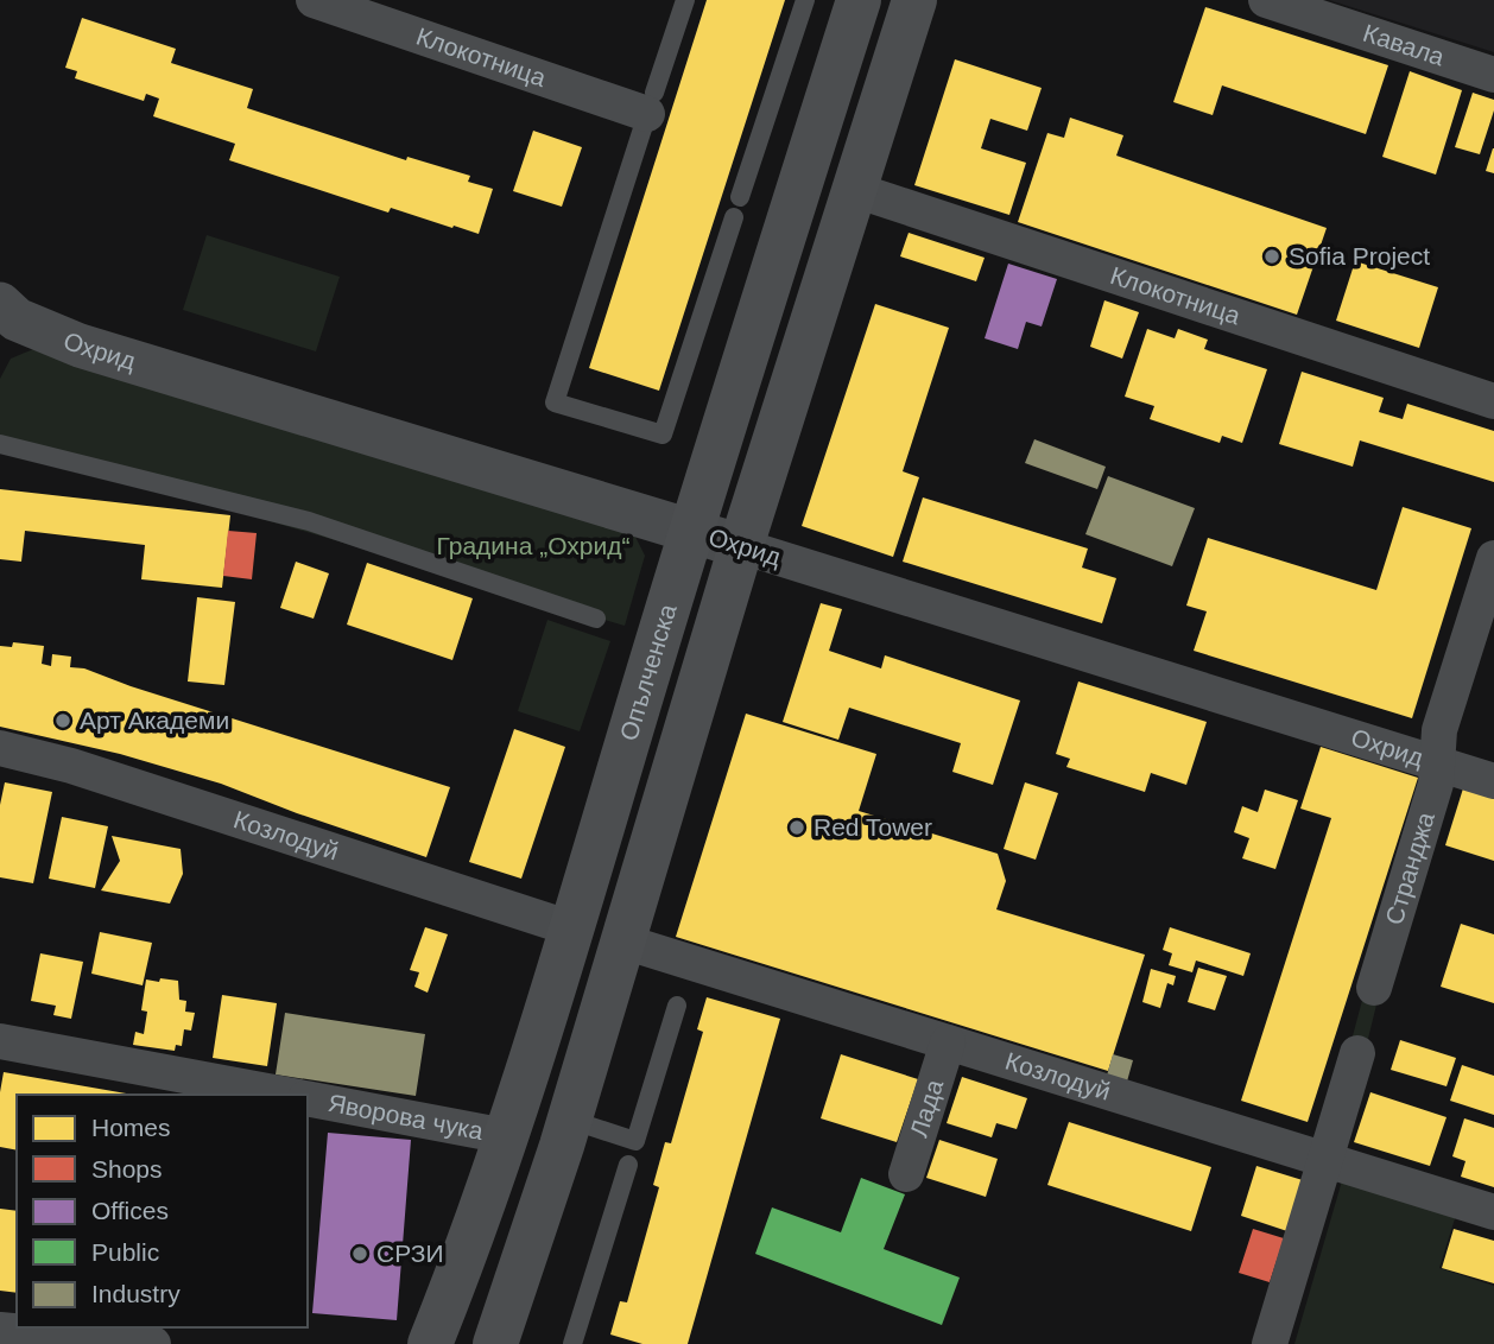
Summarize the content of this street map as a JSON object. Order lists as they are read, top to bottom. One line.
{"streets":{"main road":["Опълченска"],"street":["Кавала","Клокотница","Охрид","Козлодуй","Странджа","Лада","Яворова чука"]},"crossings":[["Клокотница","Опълченска"],["Охрид","Опълченска"],["Охрид","Странджа"],["Опълченска","Козлодуй"],["Опълченска","Яворова чука"],["Козлодуй","Лада"]],"parks":["Градина „Охрид“"],"places":["Sofia Project","Арт Академи","Red Tower","СРЗИ"],"legend":["Homes","Shops","Offices","Public","Industry"]}
